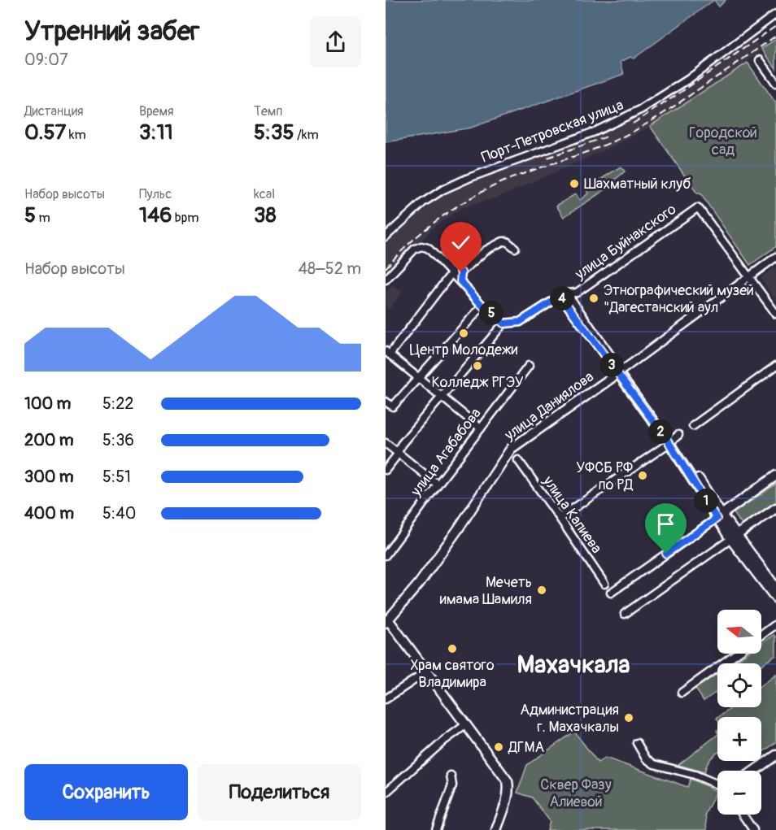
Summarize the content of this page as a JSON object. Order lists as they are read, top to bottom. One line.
{"streets":{"main road":["улица Даниялова"],"street":["Порт-Петровская улица","улица Буйнакского","улица Агабабова","улица Капиева"]},"crossings":[["улица Буйнакского","улица Даниялова"]],"districts":["Махачкала"],"parks":["Городской сад","Сквер Фазу Алиевой"],"places":["Шахматный клуб","Этнографический музей \"Дагестанский аул","Центр Молодежи","Колледж РГЭУ","УФСБ РФ по РД","Мечеть имама Шамиля","Храм святого Владимира","Администрация г. Махачкалы","ДГМА"],"north":"left","page":{"heading":["Утренний забег","09:07"],"stats":[["Дистанция","0.57 km"],["Время","3:11"],["Темп","5:35 /km"],["Набор высоты","5 m"],["Пульс","146 bpm"],["kcal","38"]],"chart":["Набор высоты","48–52 m"],"pins":["4","5","3","2","1"],"list":[{"name":"100 m","note":"5:22"},{"name":"200 m","note":"5:36"},{"name":"300 m","note":"5:51"},{"name":"400 m","note":"5:40"}],"map_buttons":["+","−"],"buttons":["Сохранить","Поделиться"]}}
